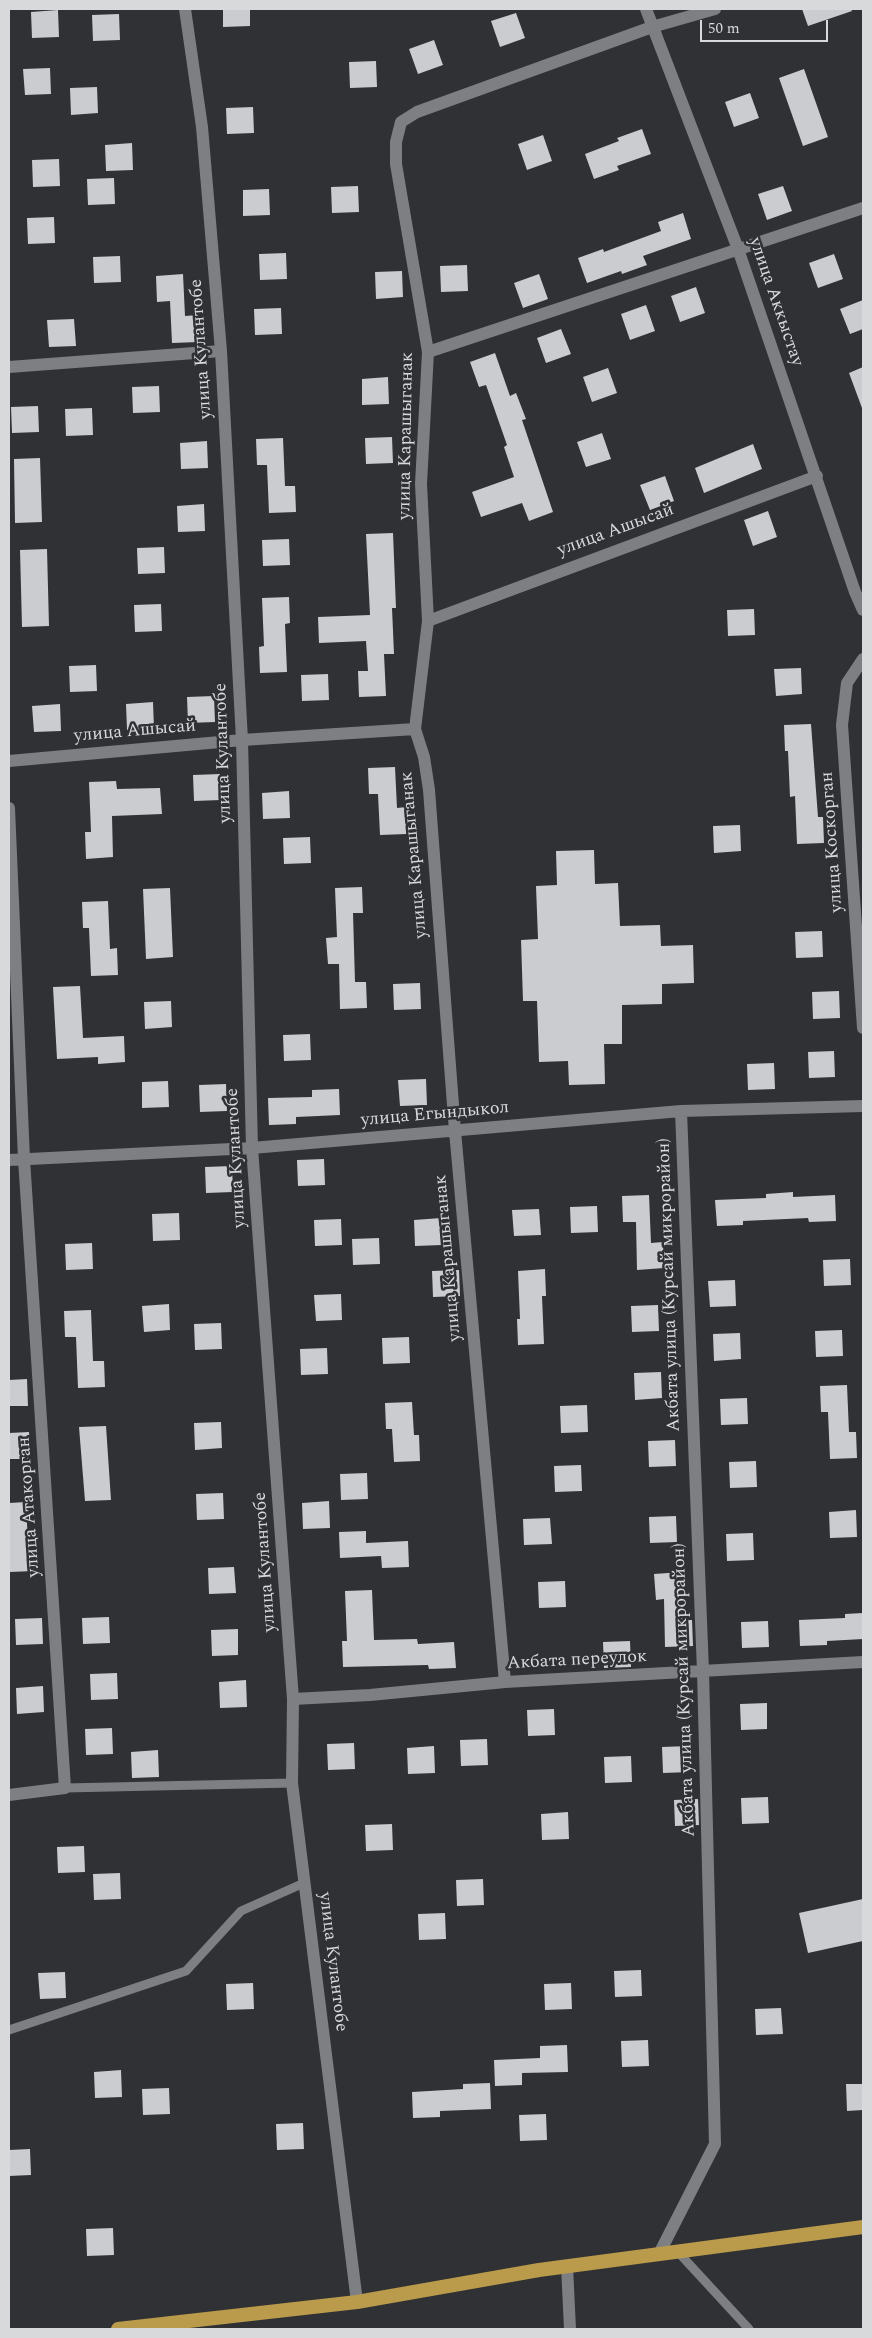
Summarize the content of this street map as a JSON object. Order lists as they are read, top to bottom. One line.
{"streets":{"street":["улица Аккыстау","улица Кулантобе","улица Карашыганак","улица Ашысай","улица Коскорган","улица Егындыкол","Акбата улица (Курсай микрорайон)","улица Атакорган","Акбата переулок"]},"crossings":[["улица Аккыстау","улица Карашыганак"],["улица Аккыстау","улица Ашысай"],["улица Кулантобе","улица Ашысай"],["улица Кулантобе","улица Егындыкол"],["улица Кулантобе","Акбата переулок"],["улица Карашыганак","улица Ашысай"],["улица Карашыганак","улица Егындыкол"],["улица Карашыганак","Акбата переулок"],["улица Егындыкол","Акбата улица (Курсай микрорайон)"],["улица Егындыкол","улица Атакорган"],["Акбата улица (Курсай микрорайон)","Акбата переулок"]],"scale_bar":"50 m"}
